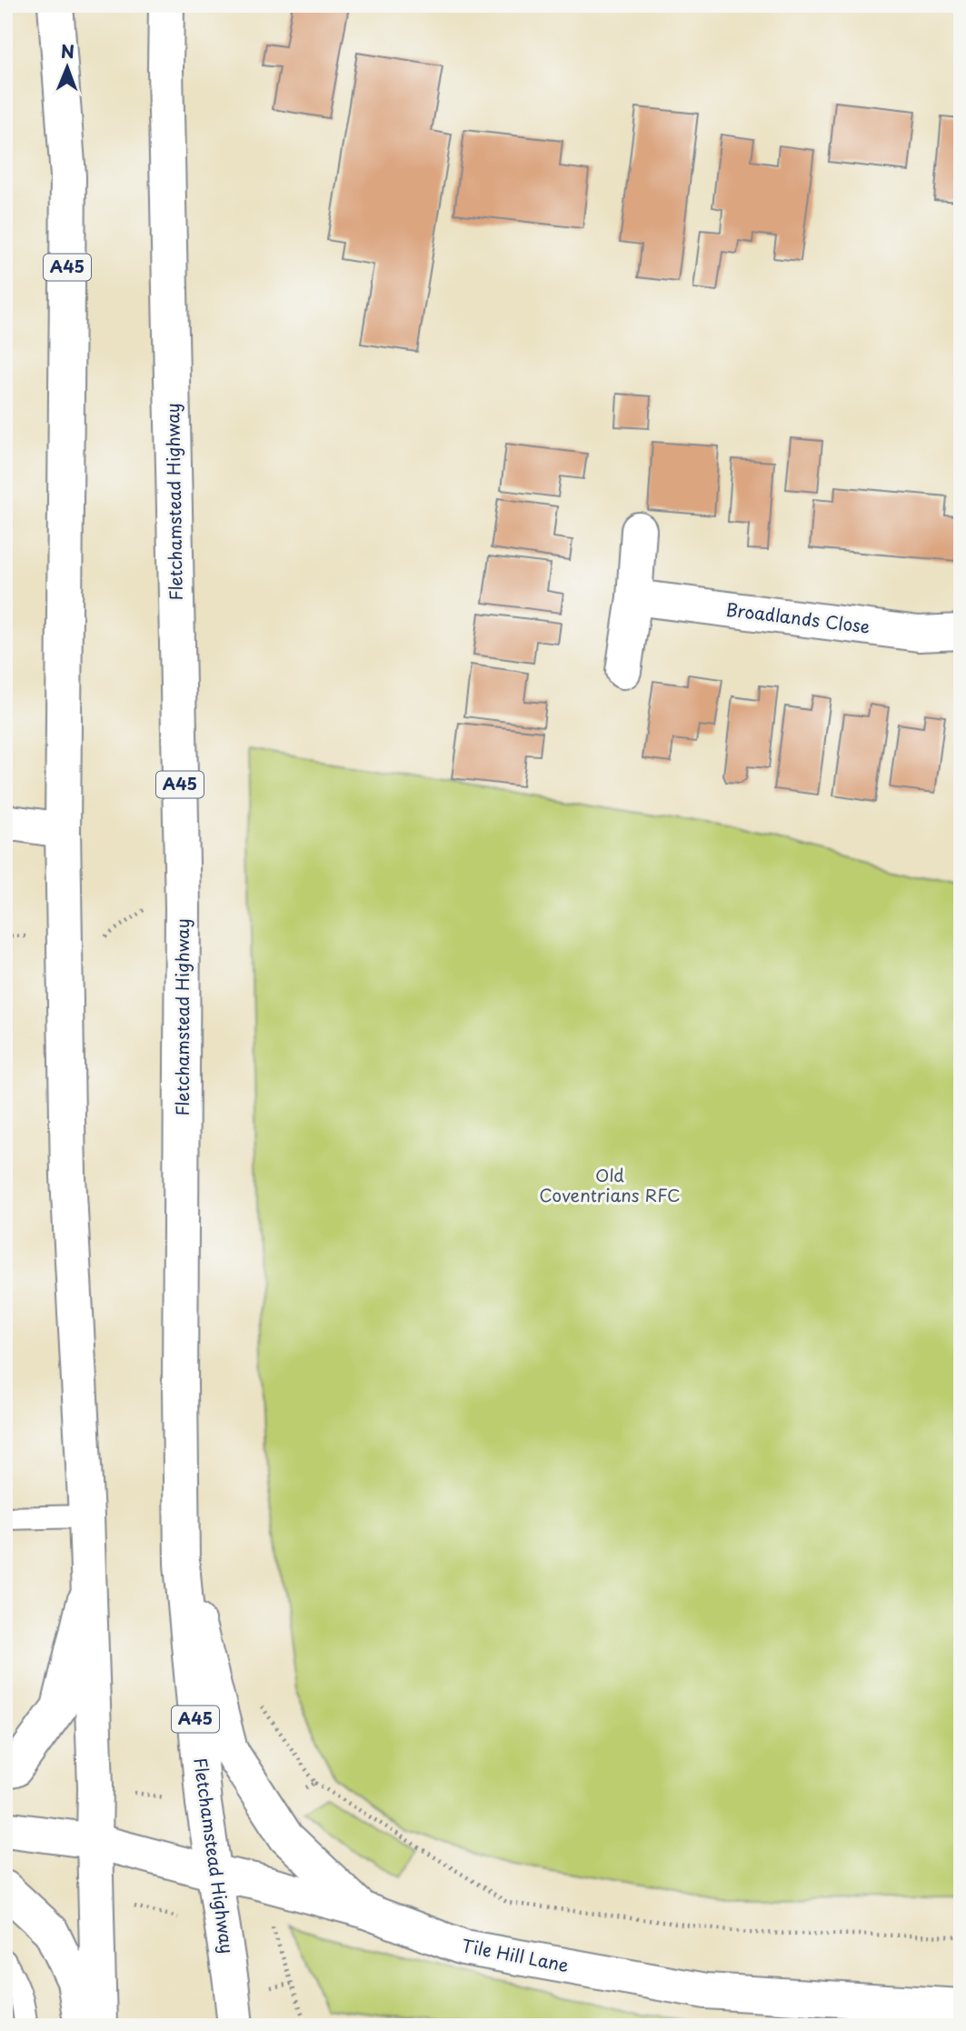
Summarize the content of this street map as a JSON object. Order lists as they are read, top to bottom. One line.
{"streets":{"main road":["A45","Fletchamstead Highway","Broadlands Close","Tile Hill Lane"]},"crossings":[["A45","Tile Hill Lane"],["Fletchamstead Highway","Tile Hill Lane"]],"parks":["Old Coventrians RFC"],"north":"top"}
